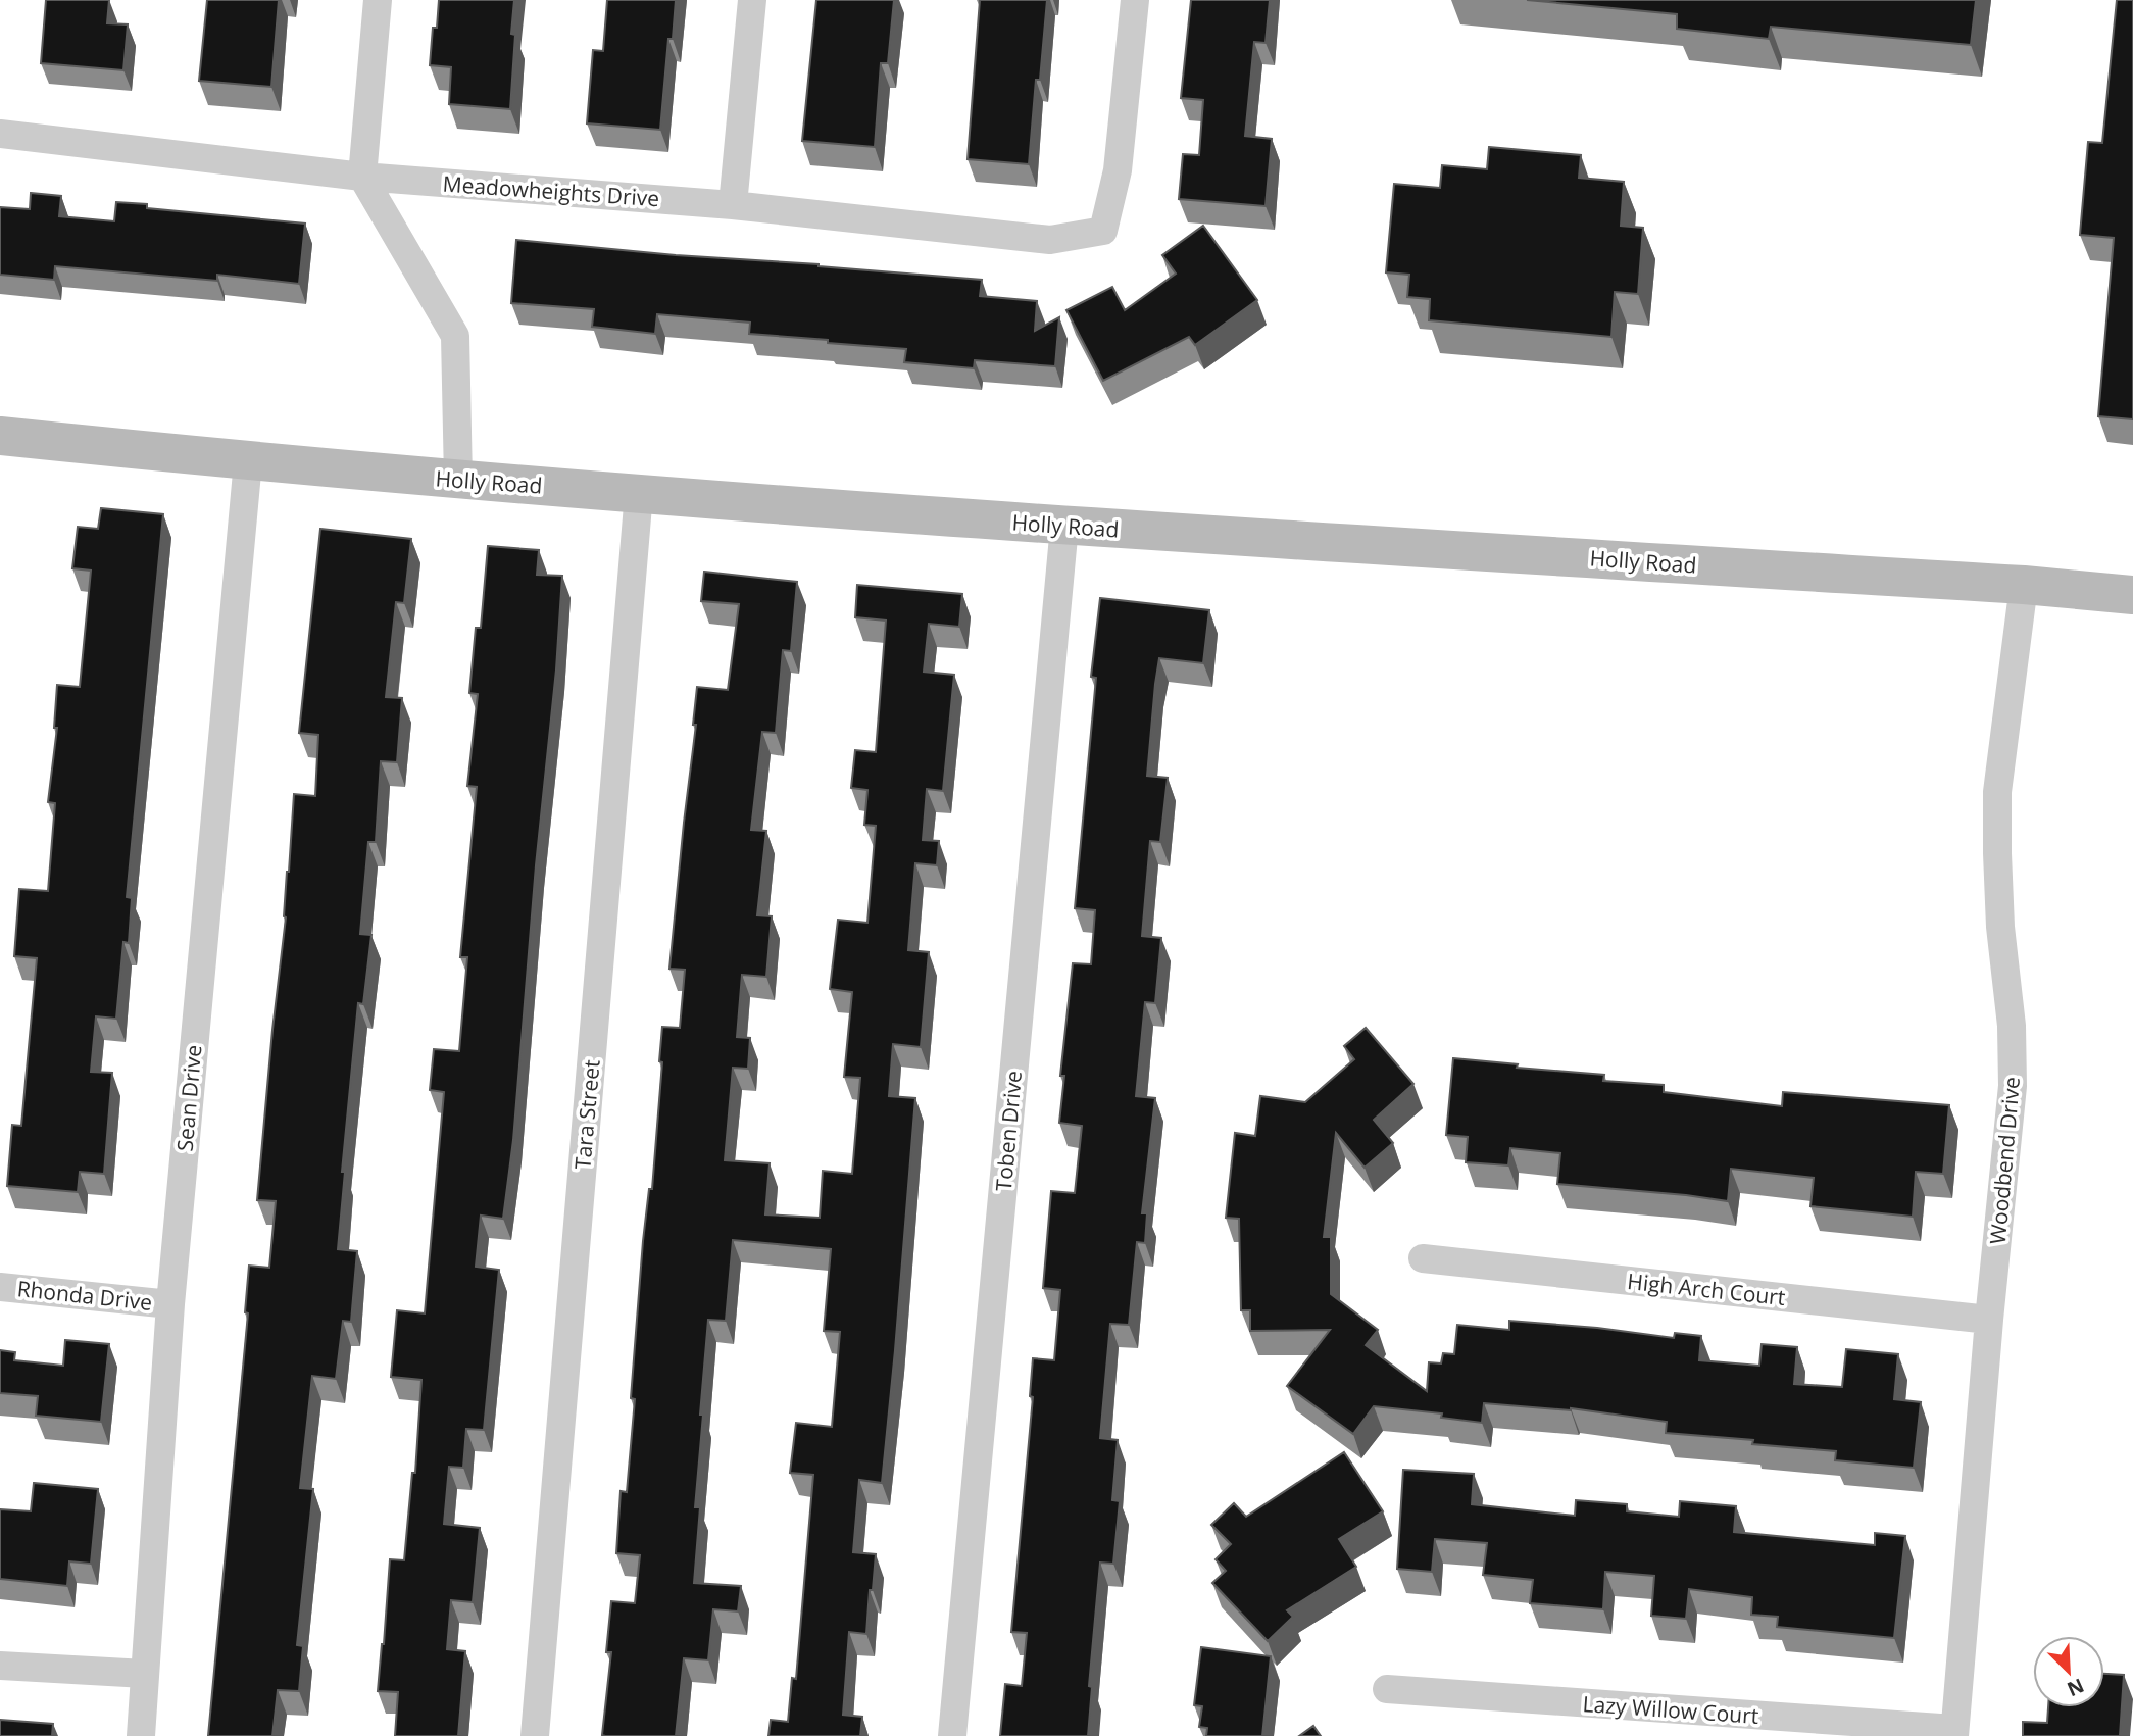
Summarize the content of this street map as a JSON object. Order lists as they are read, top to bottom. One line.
{"streets":{"main road":["Holly Road"],"street":["Meadowheights Drive","Sean Drive","Tara Street","Toben Drive","Woodbend Drive","High Arch Court","Rhonda Drive","Lazy Willow Court"]},"crossings":[["Holly Road","Sean Drive"],["Holly Road","Tara Street"],["Holly Road","Toben Drive"],["Holly Road","Woodbend Drive"],["Sean Drive","Rhonda Drive"],["Woodbend Drive","High Arch Court"],["Woodbend Drive","Lazy Willow Court"]],"north":"bottom right"}
